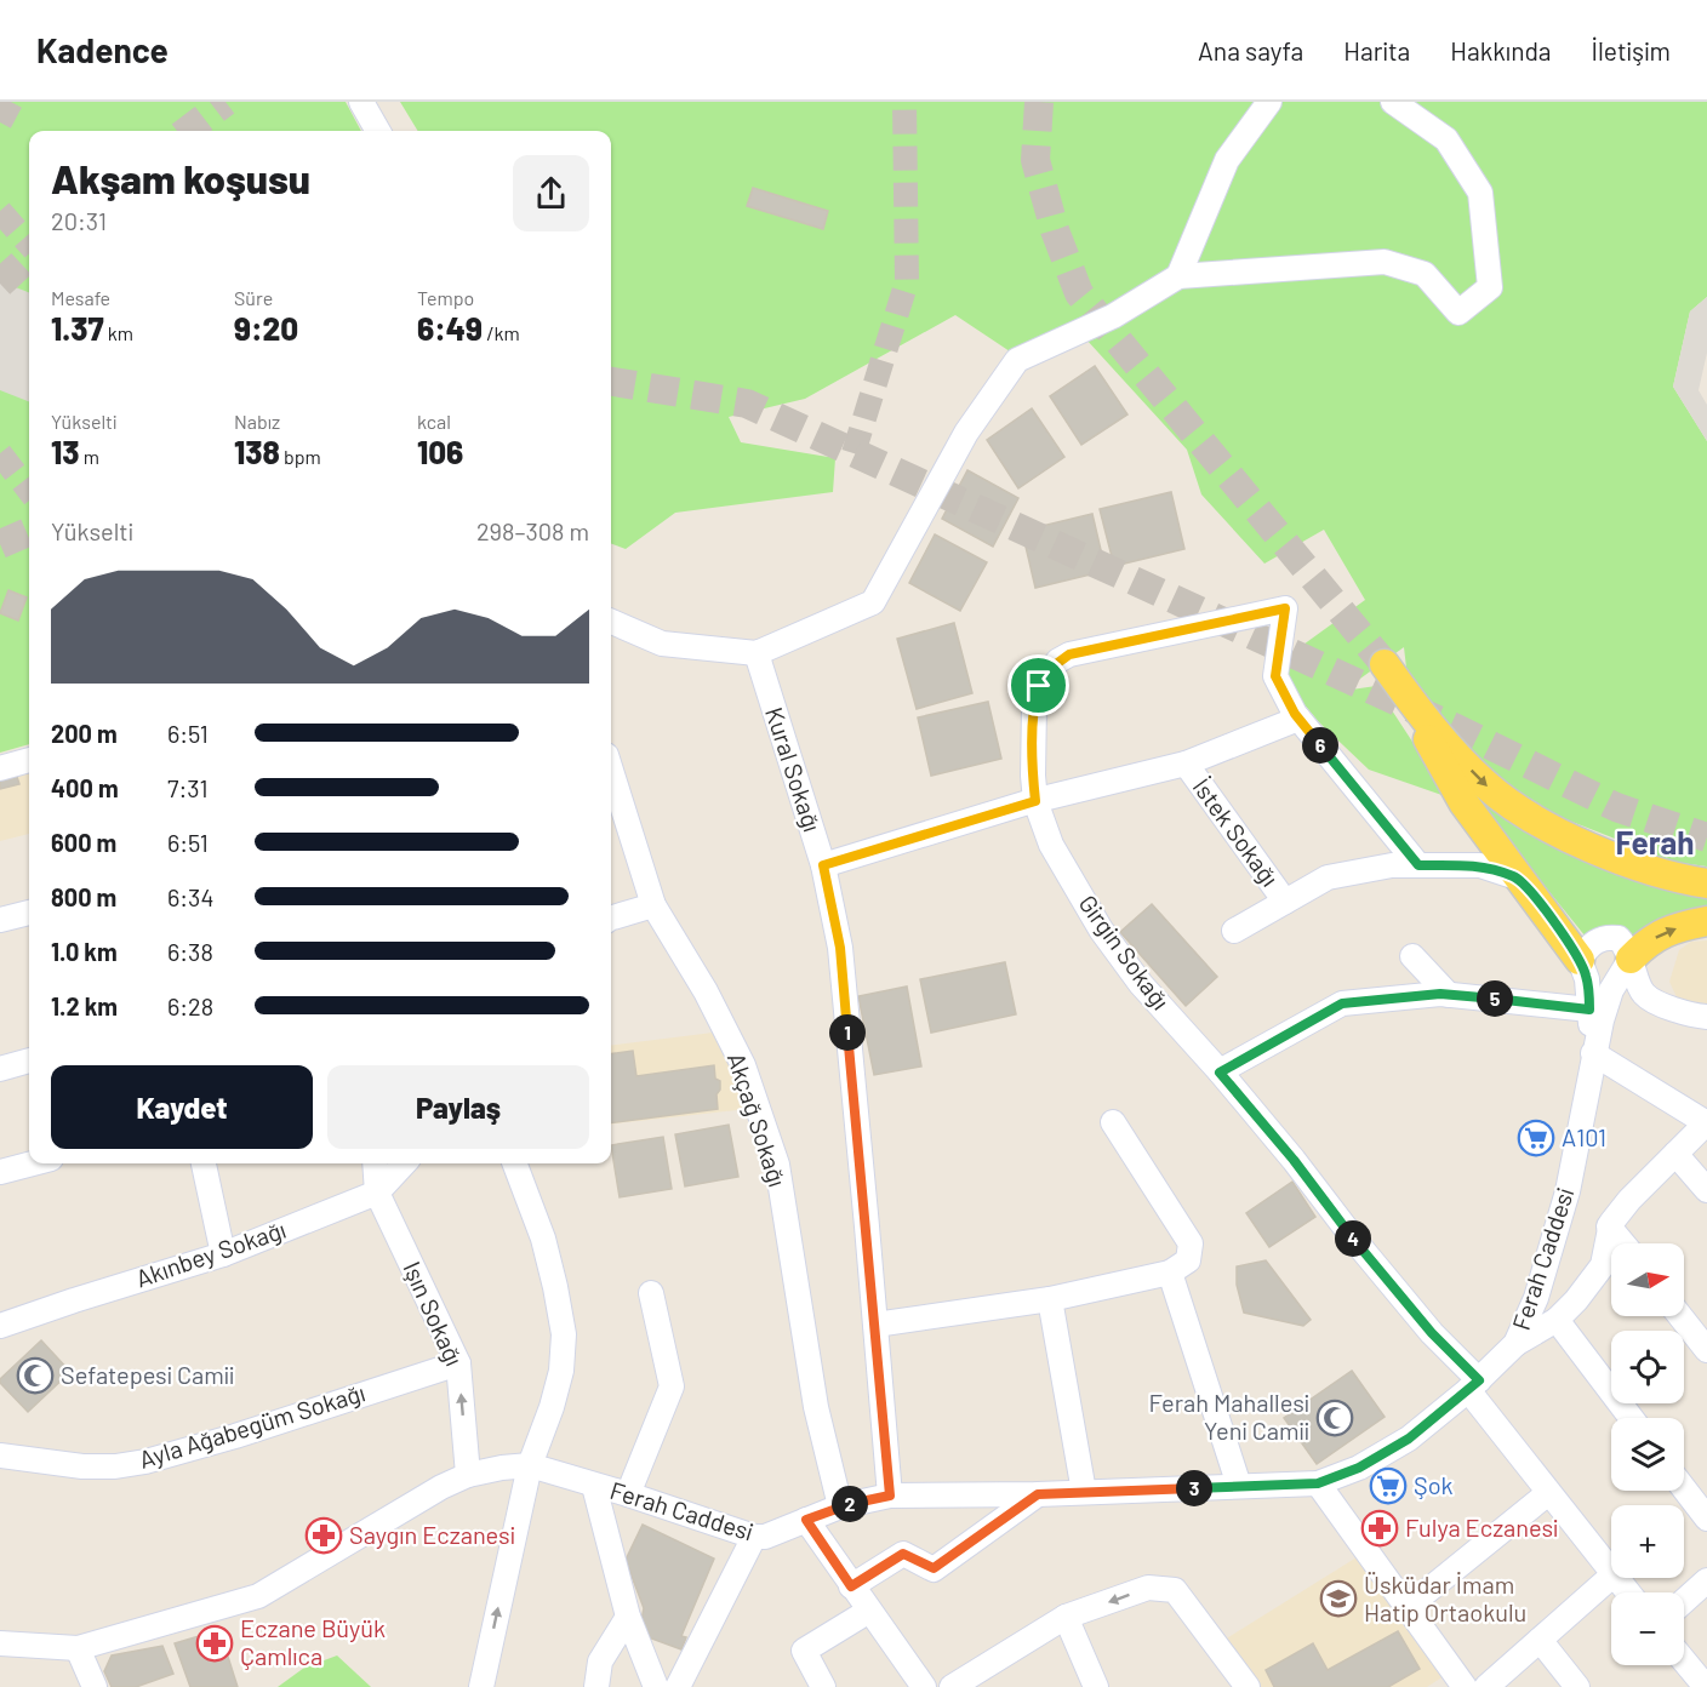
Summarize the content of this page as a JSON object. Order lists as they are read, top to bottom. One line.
{"streets":{"street":["Kural Sokağı","İstek Sokağı","Girgin Sokağı","Akçağ Sokağı","Akınbey Sokağı","Ferah Caddesi","Işın Sokağı","Ayla Ağabegüm Sokağı"]},"crossings":[["Kural Sokağı","Ferah Caddesi"],["Girgin Sokağı","Ferah Caddesi"],["Akçağ Sokağı","Ferah Caddesi"],["Akınbey Sokağı","Işın Sokağı"],["Ferah Caddesi","Işın Sokağı"],["Işın Sokağı","Ayla Ağabegüm Sokağı"]],"districts":["Ferah"],"places":{"supermarket":["A101","Şok"],"mosque":["Sefatepesi Camii","Ferah Mahallesi Yeni Camii"],"pharmacy":["Fulya Eczanesi","Saygın Eczanesi","Eczane Büyük Çamlıca"],"school or university":["Üsküdar İmam Hatip Ortaokulu"]},"north":"right","page":{"header":"Kadence","nav":["Ana sayfa","Harita","Hakkında","İletişim"],"heading":["Akşam koşusu","20:31"],"stats":[["Mesafe","1.37 km"],["Süre","9:20"],["Tempo","6:49 /km"],["Yükselti","13 m"],["Nabız","138 bpm"],["kcal","106"]],"chart":["Yükselti","298–308 m"],"list":[{"name":"200 m","note":"6:51"},{"name":"400 m","note":"7:31"},{"name":"600 m","note":"6:51"},{"name":"800 m","note":"6:34"},{"name":"1.0 km","note":"6:38"},{"name":"1.2 km","note":"6:28"}],"pins":["6","5","1","4","3","2"],"buttons":["Kaydet","Paylaş"],"map_buttons":["+","−"]}}
